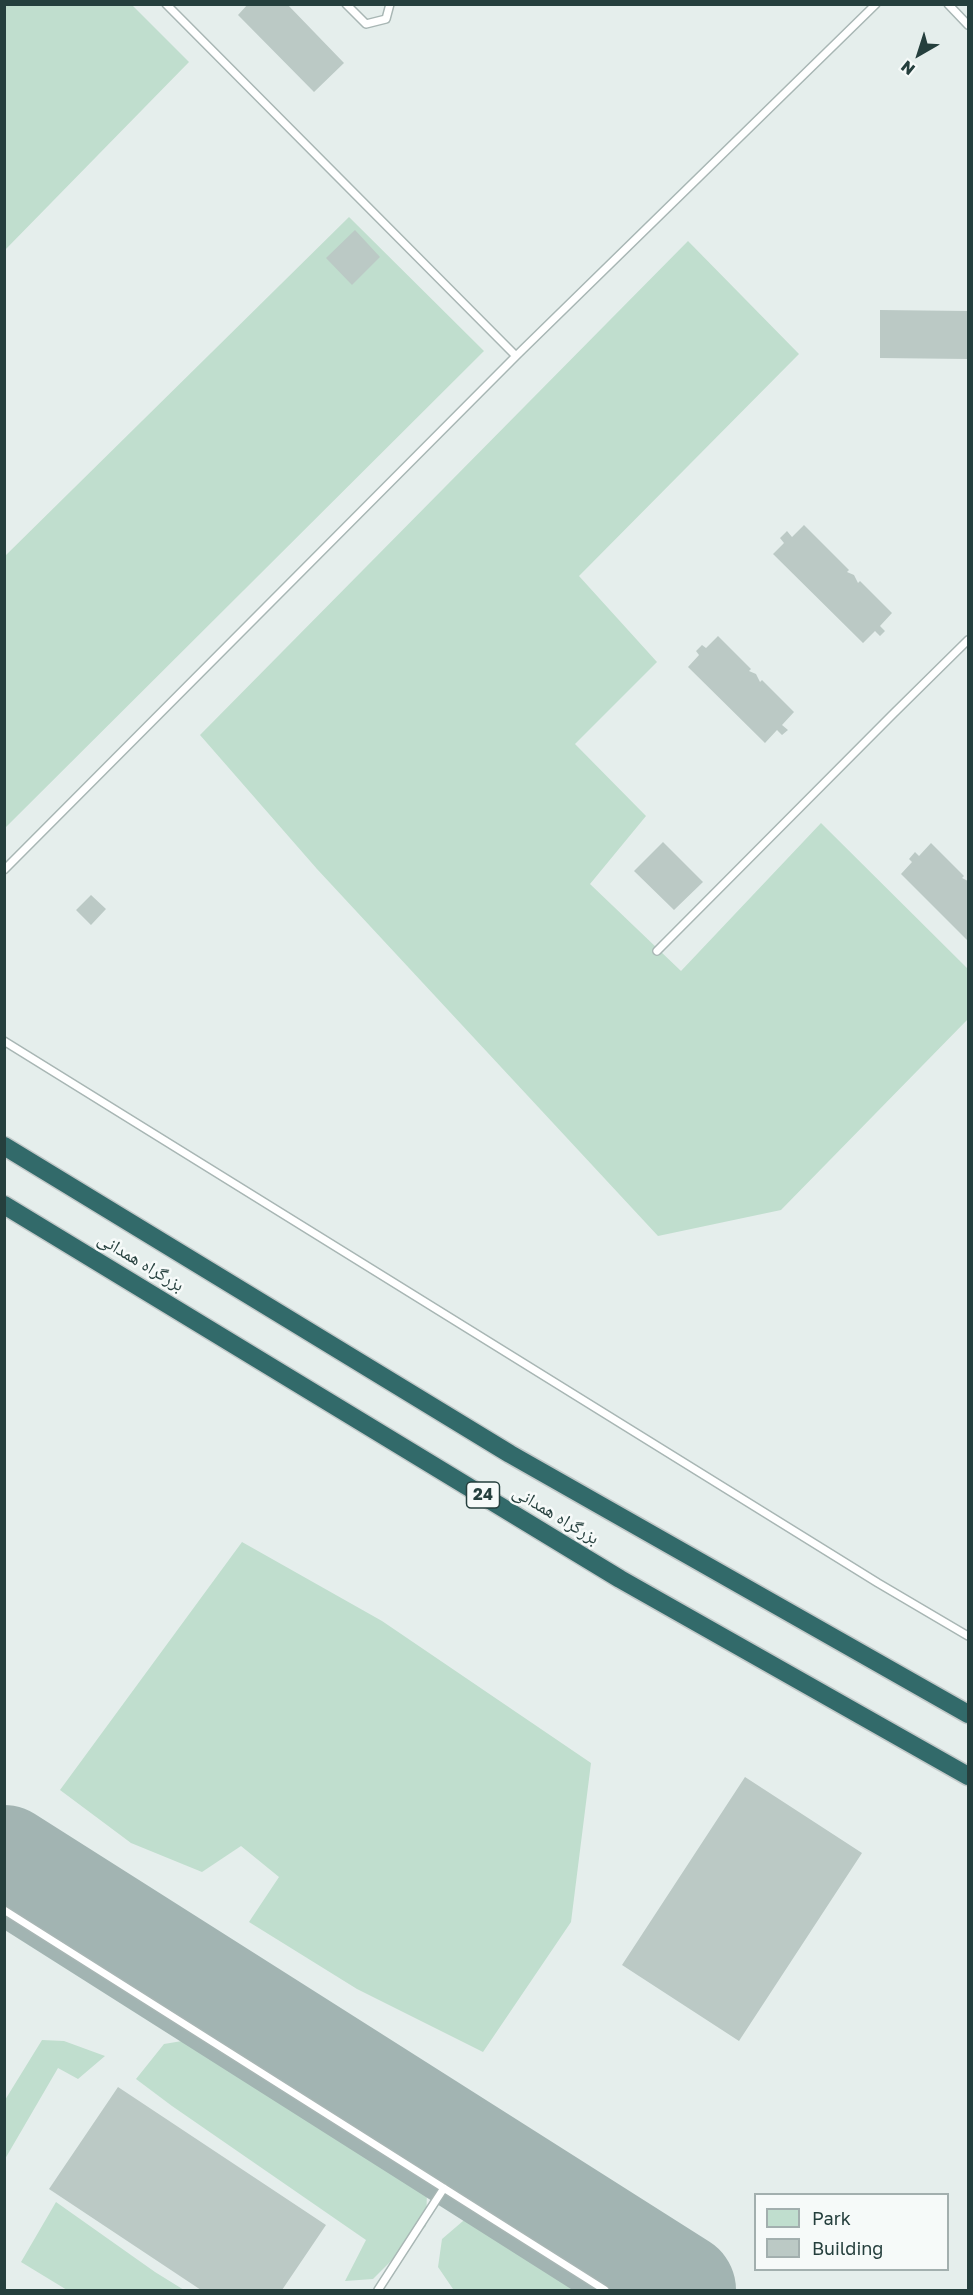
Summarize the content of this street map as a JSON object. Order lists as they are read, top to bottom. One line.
{"streets":{"highway":["بزرگراه همدانی","24"]},"legend":["Park","Building"],"north":"bottom left"}
